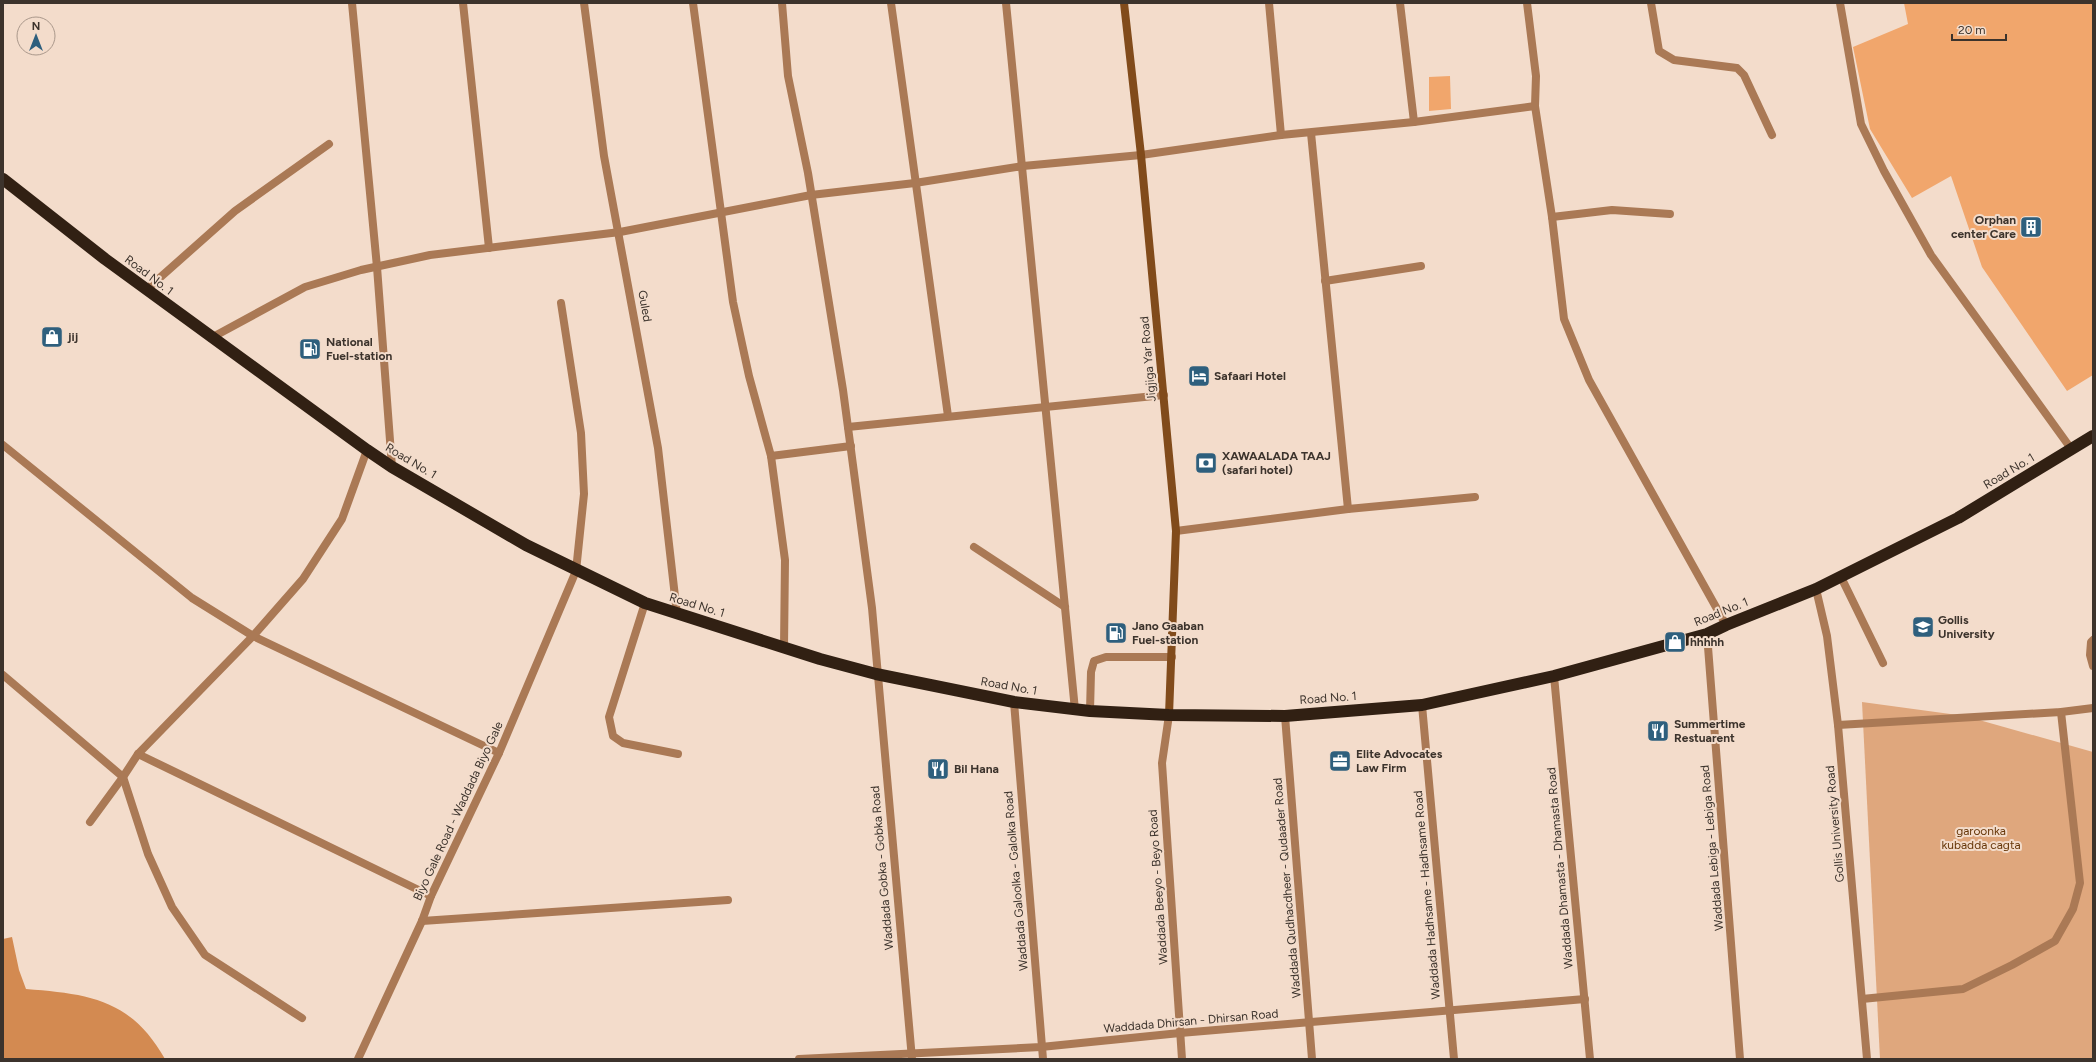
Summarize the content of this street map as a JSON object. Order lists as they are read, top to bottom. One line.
{"streets":{"highway":["Road No. 1"],"street":["Guled","Jigjiga Yar Road","Biyo Gale Road - Waddada Biyo Gale","Gollis University Road","Waddada Lebiga - Lebiga Road","Waddada Gobka - Gobka Road","Waddada Dhamasta - Dhamasta Road","Waddada Galoolka - Galolka Road","Waddada Beeyo - Beyo Road","Waddada Qudhacdheer - Qudaader Road","Waddada Hadhsame - Hadhsame Road","Waddada Dhirsan - Dhirsan Road"]},"crossings":[["Road No. 1","Guled"],["Road No. 1","Jigjiga Yar Road"],["Road No. 1","Biyo Gale Road - Waddada Biyo Gale"],["Road No. 1","Gollis University Road"],["Road No. 1","Waddada Lebiga - Lebiga Road"],["Road No. 1","Waddada Gobka - Gobka Road"],["Road No. 1","Waddada Dhamasta - Dhamasta Road"],["Road No. 1","Waddada Galoolka - Galolka Road"],["Road No. 1","Waddada Beeyo - Beyo Road"],["Road No. 1","Waddada Qudhacdheer - Qudaader Road"],["Road No. 1","Waddada Hadhsame - Hadhsame Road"],["Jigjiga Yar Road","Waddada Beeyo - Beyo Road"],["Waddada Gobka - Gobka Road","Waddada Dhirsan - Dhirsan Road"],["Waddada Dhamasta - Dhamasta Road","Waddada Dhirsan - Dhirsan Road"],["Waddada Galoolka - Galolka Road","Waddada Dhirsan - Dhirsan Road"],["Waddada Beeyo - Beyo Road","Waddada Dhirsan - Dhirsan Road"],["Waddada Qudhacdheer - Qudaader Road","Waddada Dhirsan - Dhirsan Road"],["Waddada Hadhsame - Hadhsame Road","Waddada Dhirsan - Dhirsan Road"]],"parks":["garoonka kubadda cagta"],"places":{"building":["Orphan center Care"],"shop":["jij","hhhhh"],"fuel station":["National Fuel-station","Jano Gaaban Fuel-station"],"hotel":["Safaari Hotel"],"bank":["XAWAALADA TAAJ (safari hotel)"],"school or university":["Gollis University"],"restaurant":["Summertime Restuarent","Bil Hana"],"office":["Elite Advocates Law Firm"]},"scale_bar":"20 m","north":"top"}
